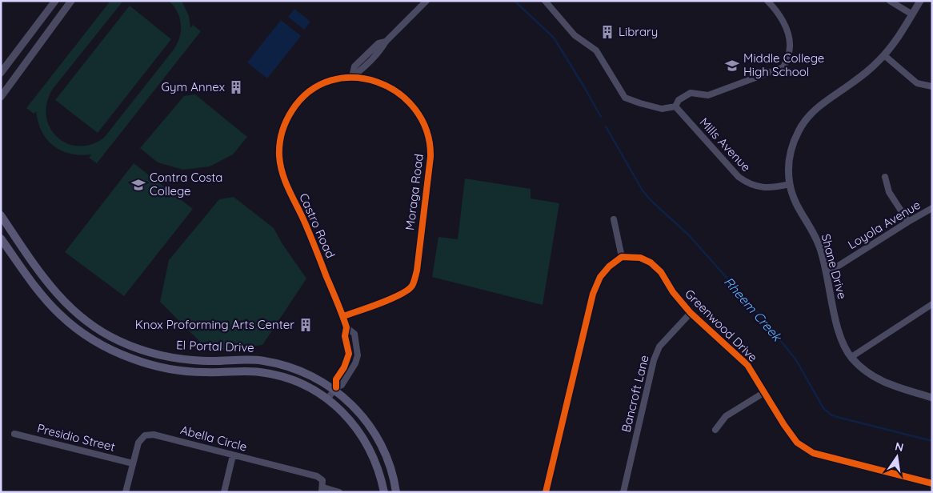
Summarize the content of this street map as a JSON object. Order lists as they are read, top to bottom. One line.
{"streets":{"main road":["El Portal Drive"],"street":["Mills Avenue","Moraga Road","Loyola Avenue","Castro Road","Shane Drive","Greenwood Drive","Bancroft Lane","Presidio Street","Abella Circle"]},"crossings":[["Mills Avenue","Shane Drive"],["Moraga Road","Castro Road"],["Loyola Avenue","Shane Drive"],["Castro Road","El Portal Drive"],["Greenwood Drive","Bancroft Lane"],["Presidio Street","Abella Circle"]],"water":["Rheem Creek"],"places":{"building":["Library","Gym Annex","Knox Proforming Arts Center"],"school or university":["Middle College High School","Contra Costa College"]},"north":"top"}
